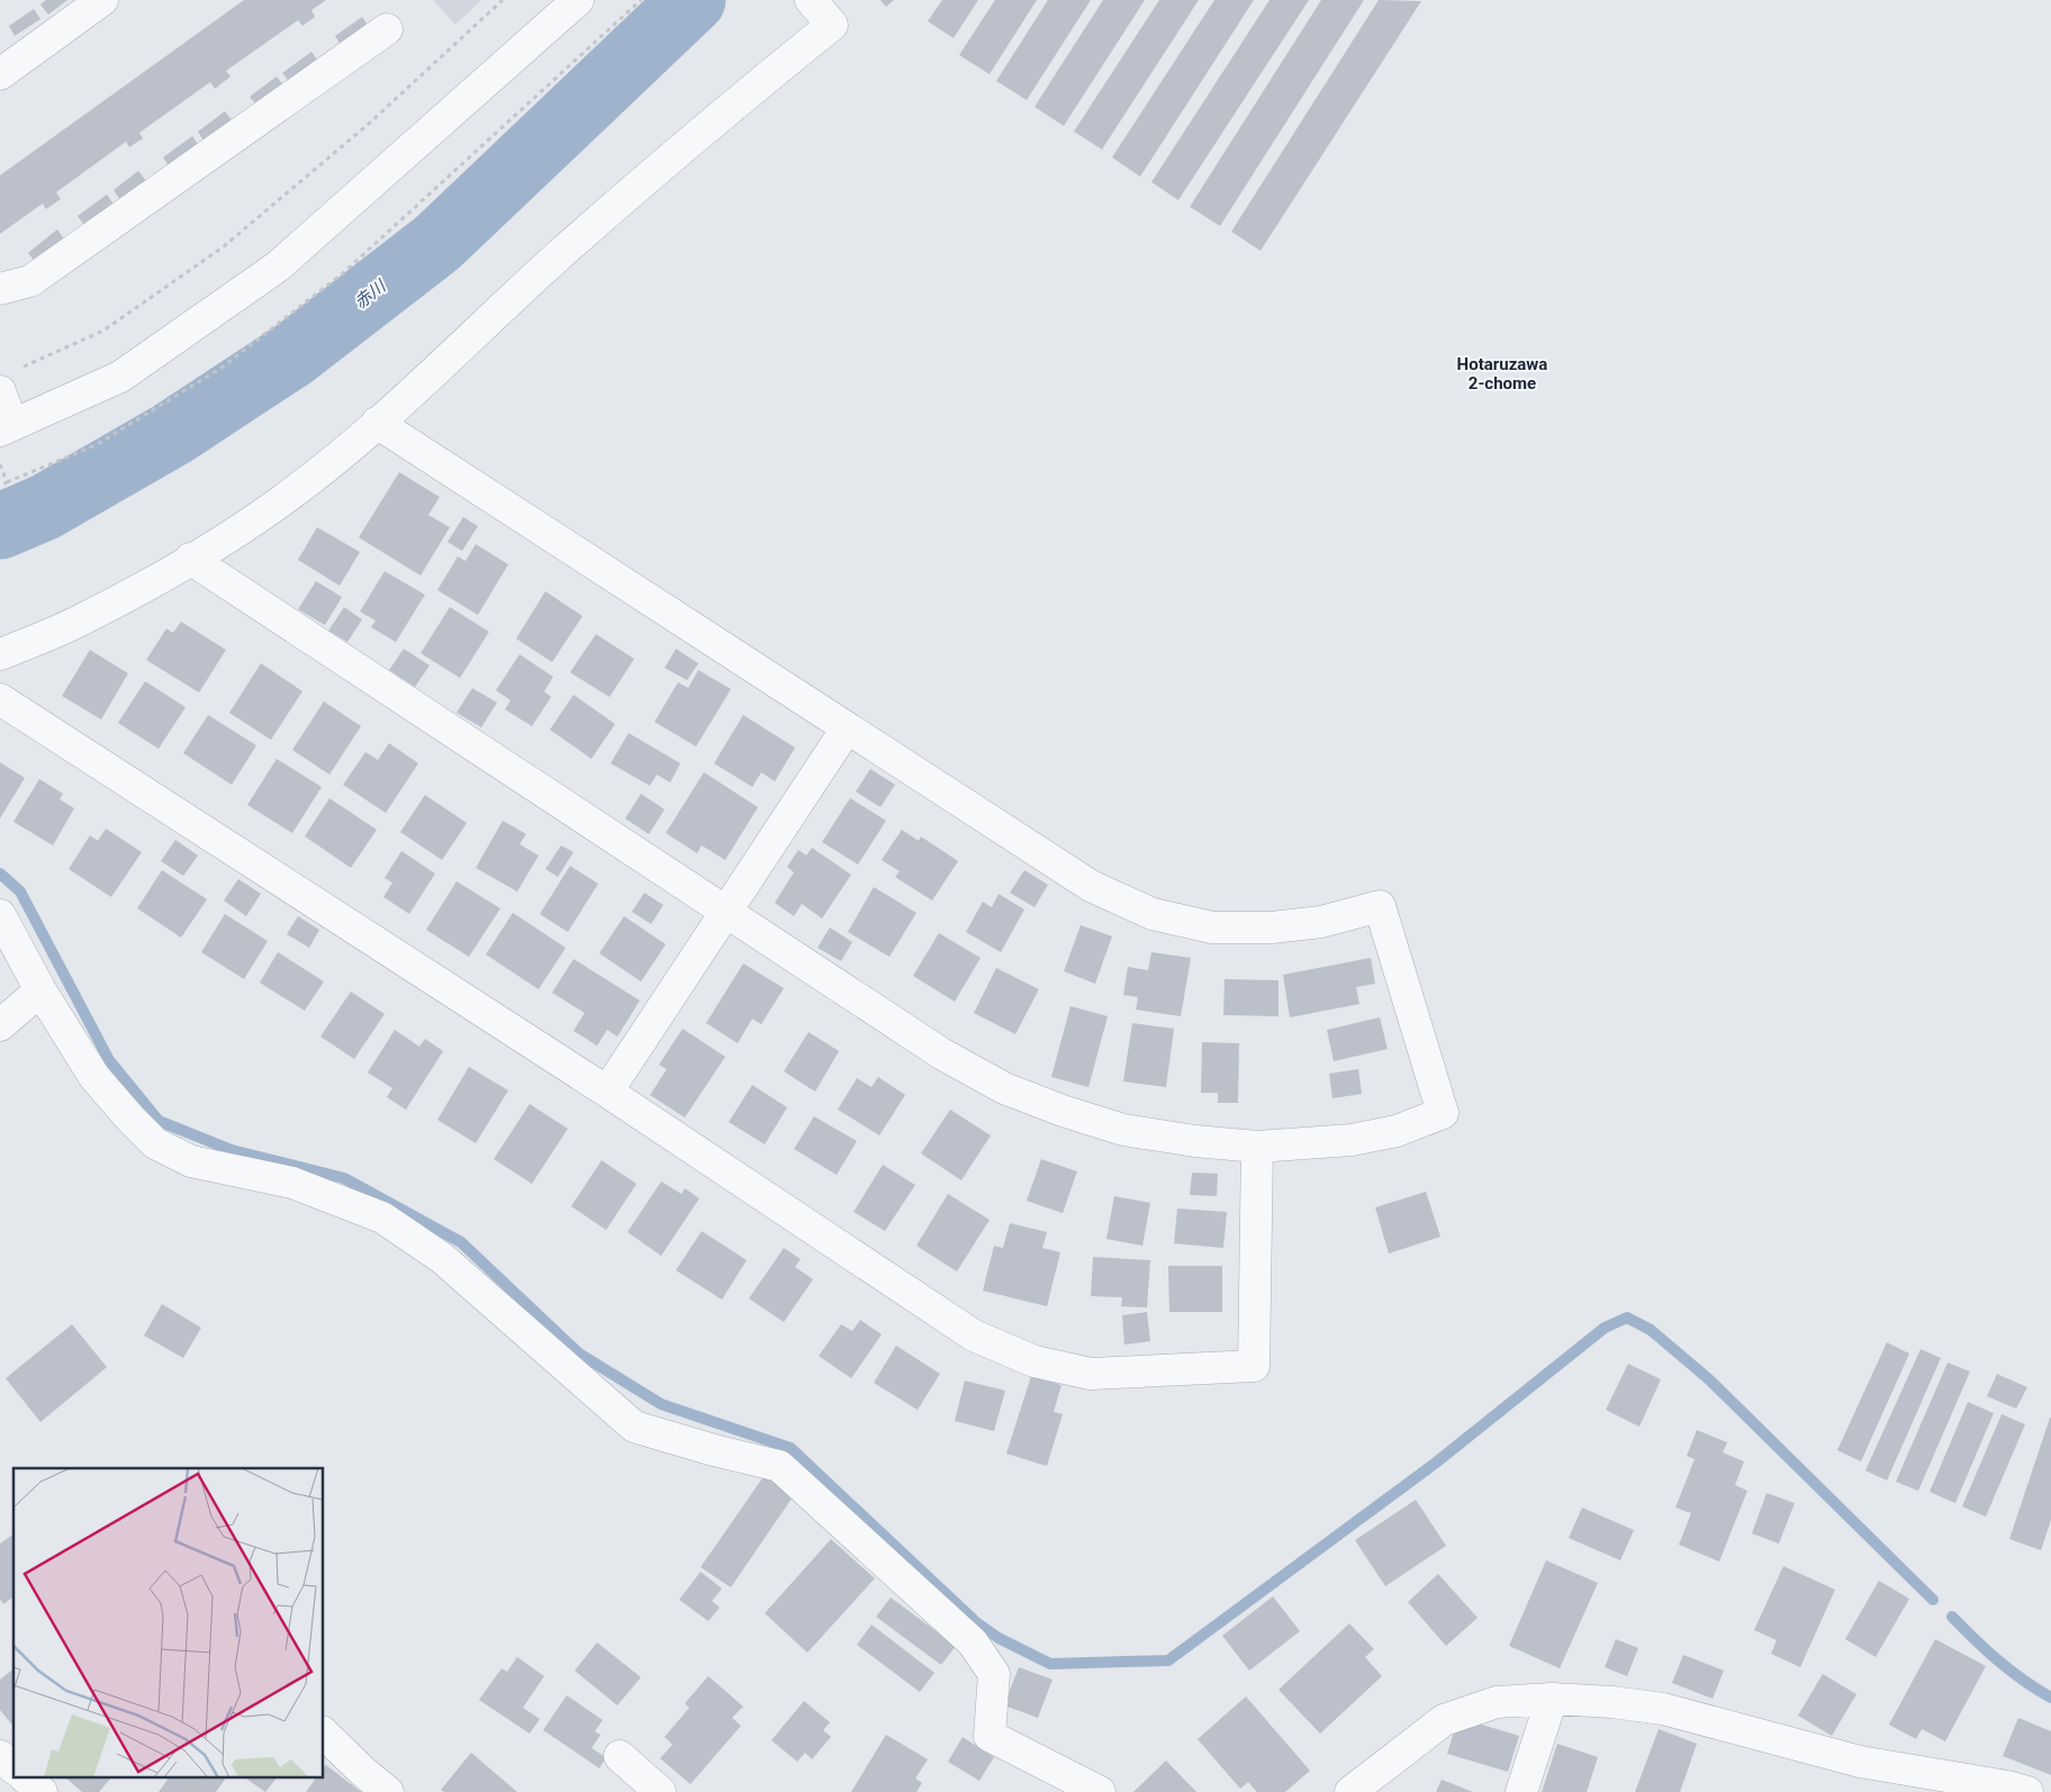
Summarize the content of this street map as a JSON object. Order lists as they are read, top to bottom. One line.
{"districts":["Hotaruzawa 2-chome"],"water":["赤川"]}
